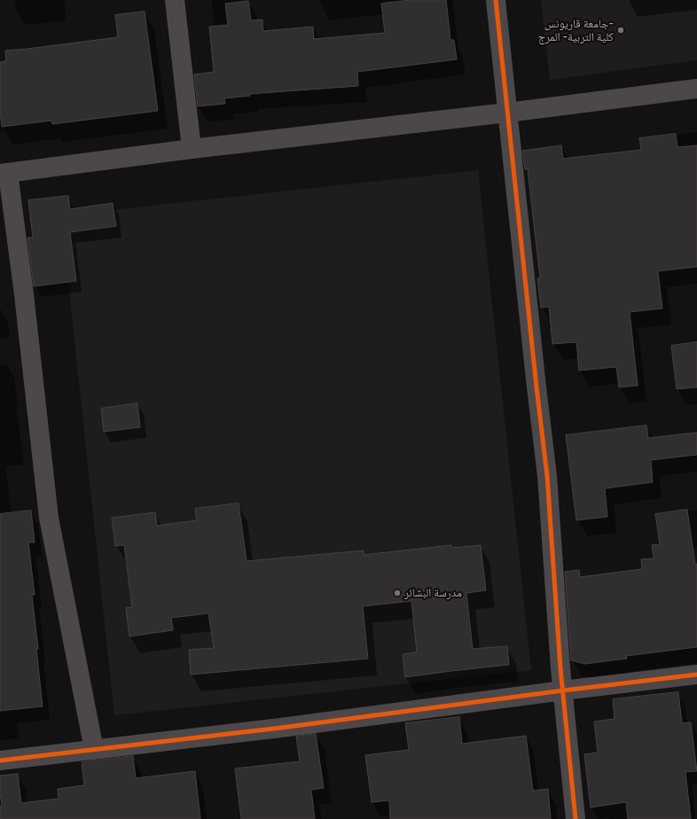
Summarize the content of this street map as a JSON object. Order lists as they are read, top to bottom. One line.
{"places":["جامعة قاريونس- كلية التربية- المرج","مدرسة البشائر"]}
